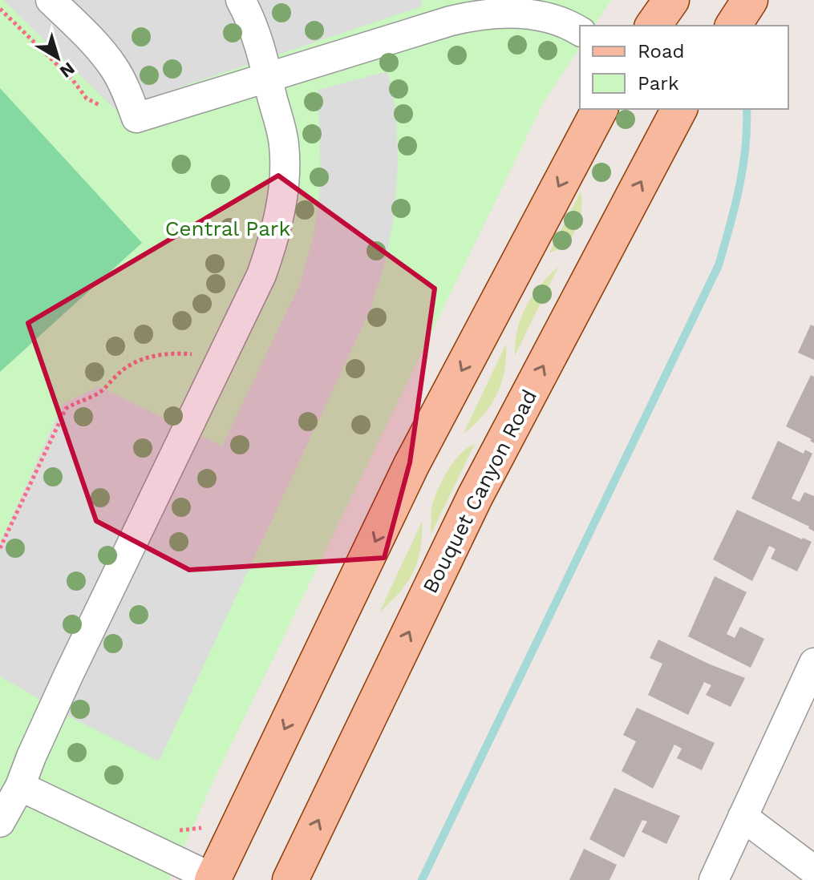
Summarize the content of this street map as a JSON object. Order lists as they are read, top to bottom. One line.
{"streets":{"main road":["Bouquet Canyon Road"]},"parks":["Central Park"],"legend":["Road","Park"],"north":"bottom right"}
